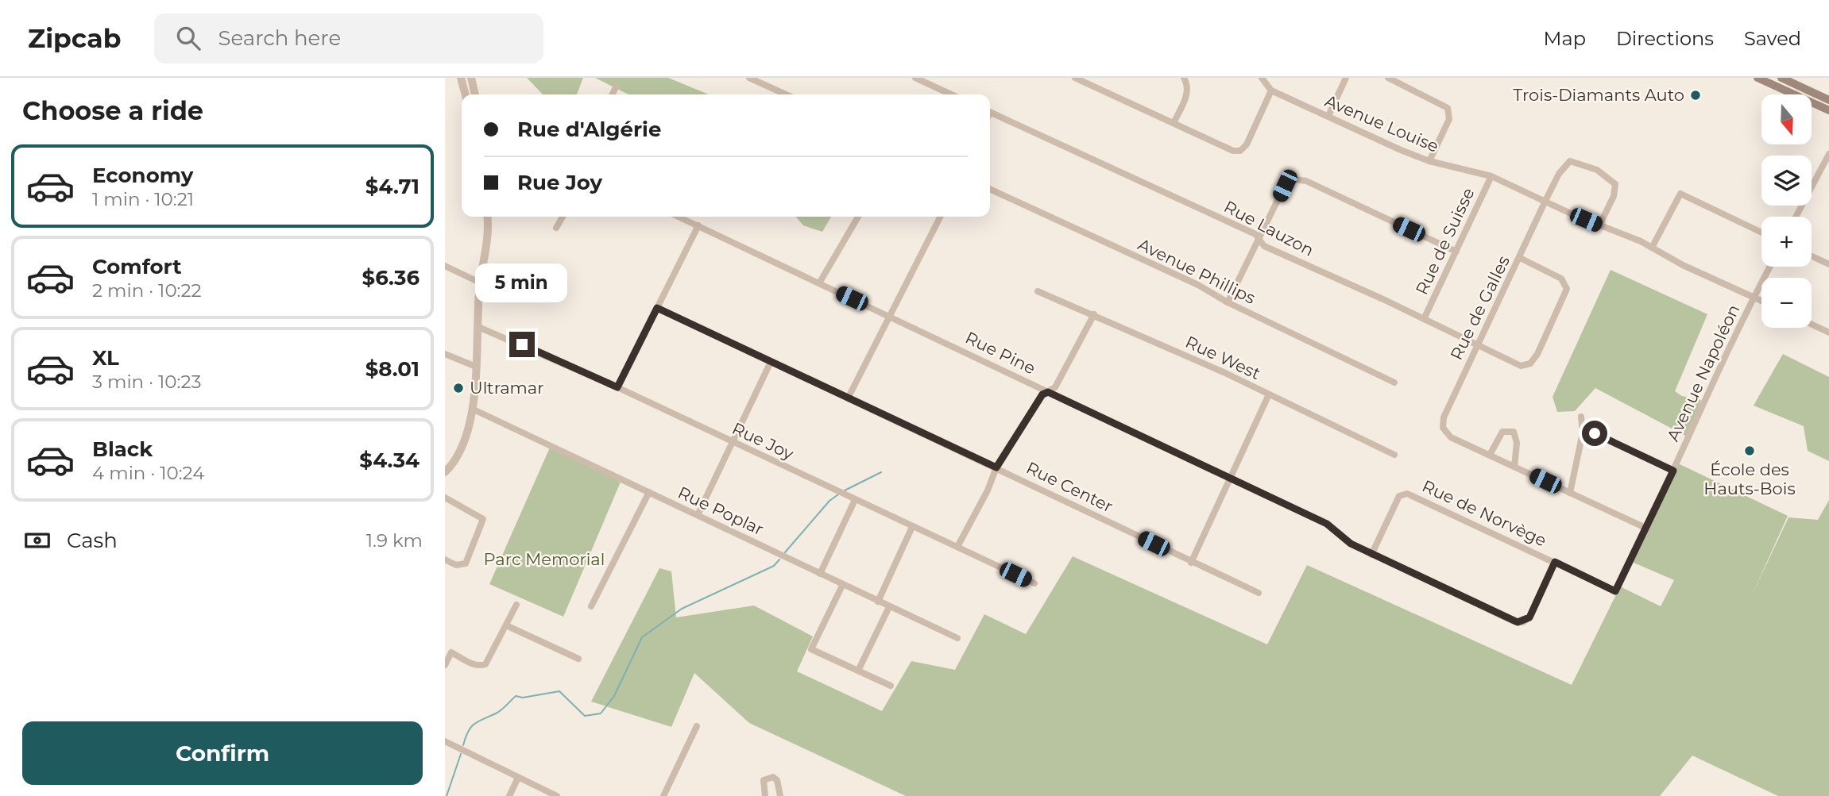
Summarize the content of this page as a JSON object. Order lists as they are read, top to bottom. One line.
{"streets":{"street":["Avenue Louise","Rue Lauzon","Rue de Suisse","Avenue Phillips","Rue de Galles","Rue Pine","Rue West","Avenue Napoléon","Rue Joy","Rue Center","Rue Poplar","Rue de Norvège"]},"crossings":[["Avenue Louise","Rue de Suisse"],["Avenue Louise","Rue de Galles"],["Avenue Louise","Avenue Napoléon"],["Rue Lauzon","Rue de Suisse"],["Rue Lauzon","Rue de Galles"],["Rue Pine","Rue de Norvège"],["Avenue Napoléon","Rue de Norvège"]],"parks":["Parc Memorial"],"places":["Trois-Diamants Auto","Ultramar","École des Hauts-Bois"],"north":"bottom","page":{"header":"Zipcab","search":"Search here","nav":["Map","Directions","Saved"],"heading":"Choose a ride","map_buttons":["+","−"],"banner":["Rue d'Algérie","Rue Joy"],"list":[{"name":"Economy","note":"1 min · 10:21","value":"$4.71"},{"name":"Comfort","note":"2 min · 10:22","value":"$6.36"},{"name":"XL","note":"3 min · 10:23","value":"$8.01"},{"name":"Black","note":"4 min · 10:24","value":"$4.34"}],"bubble":"5 min","pay":["Cash","1.9 km"],"buttons":"Confirm"}}
